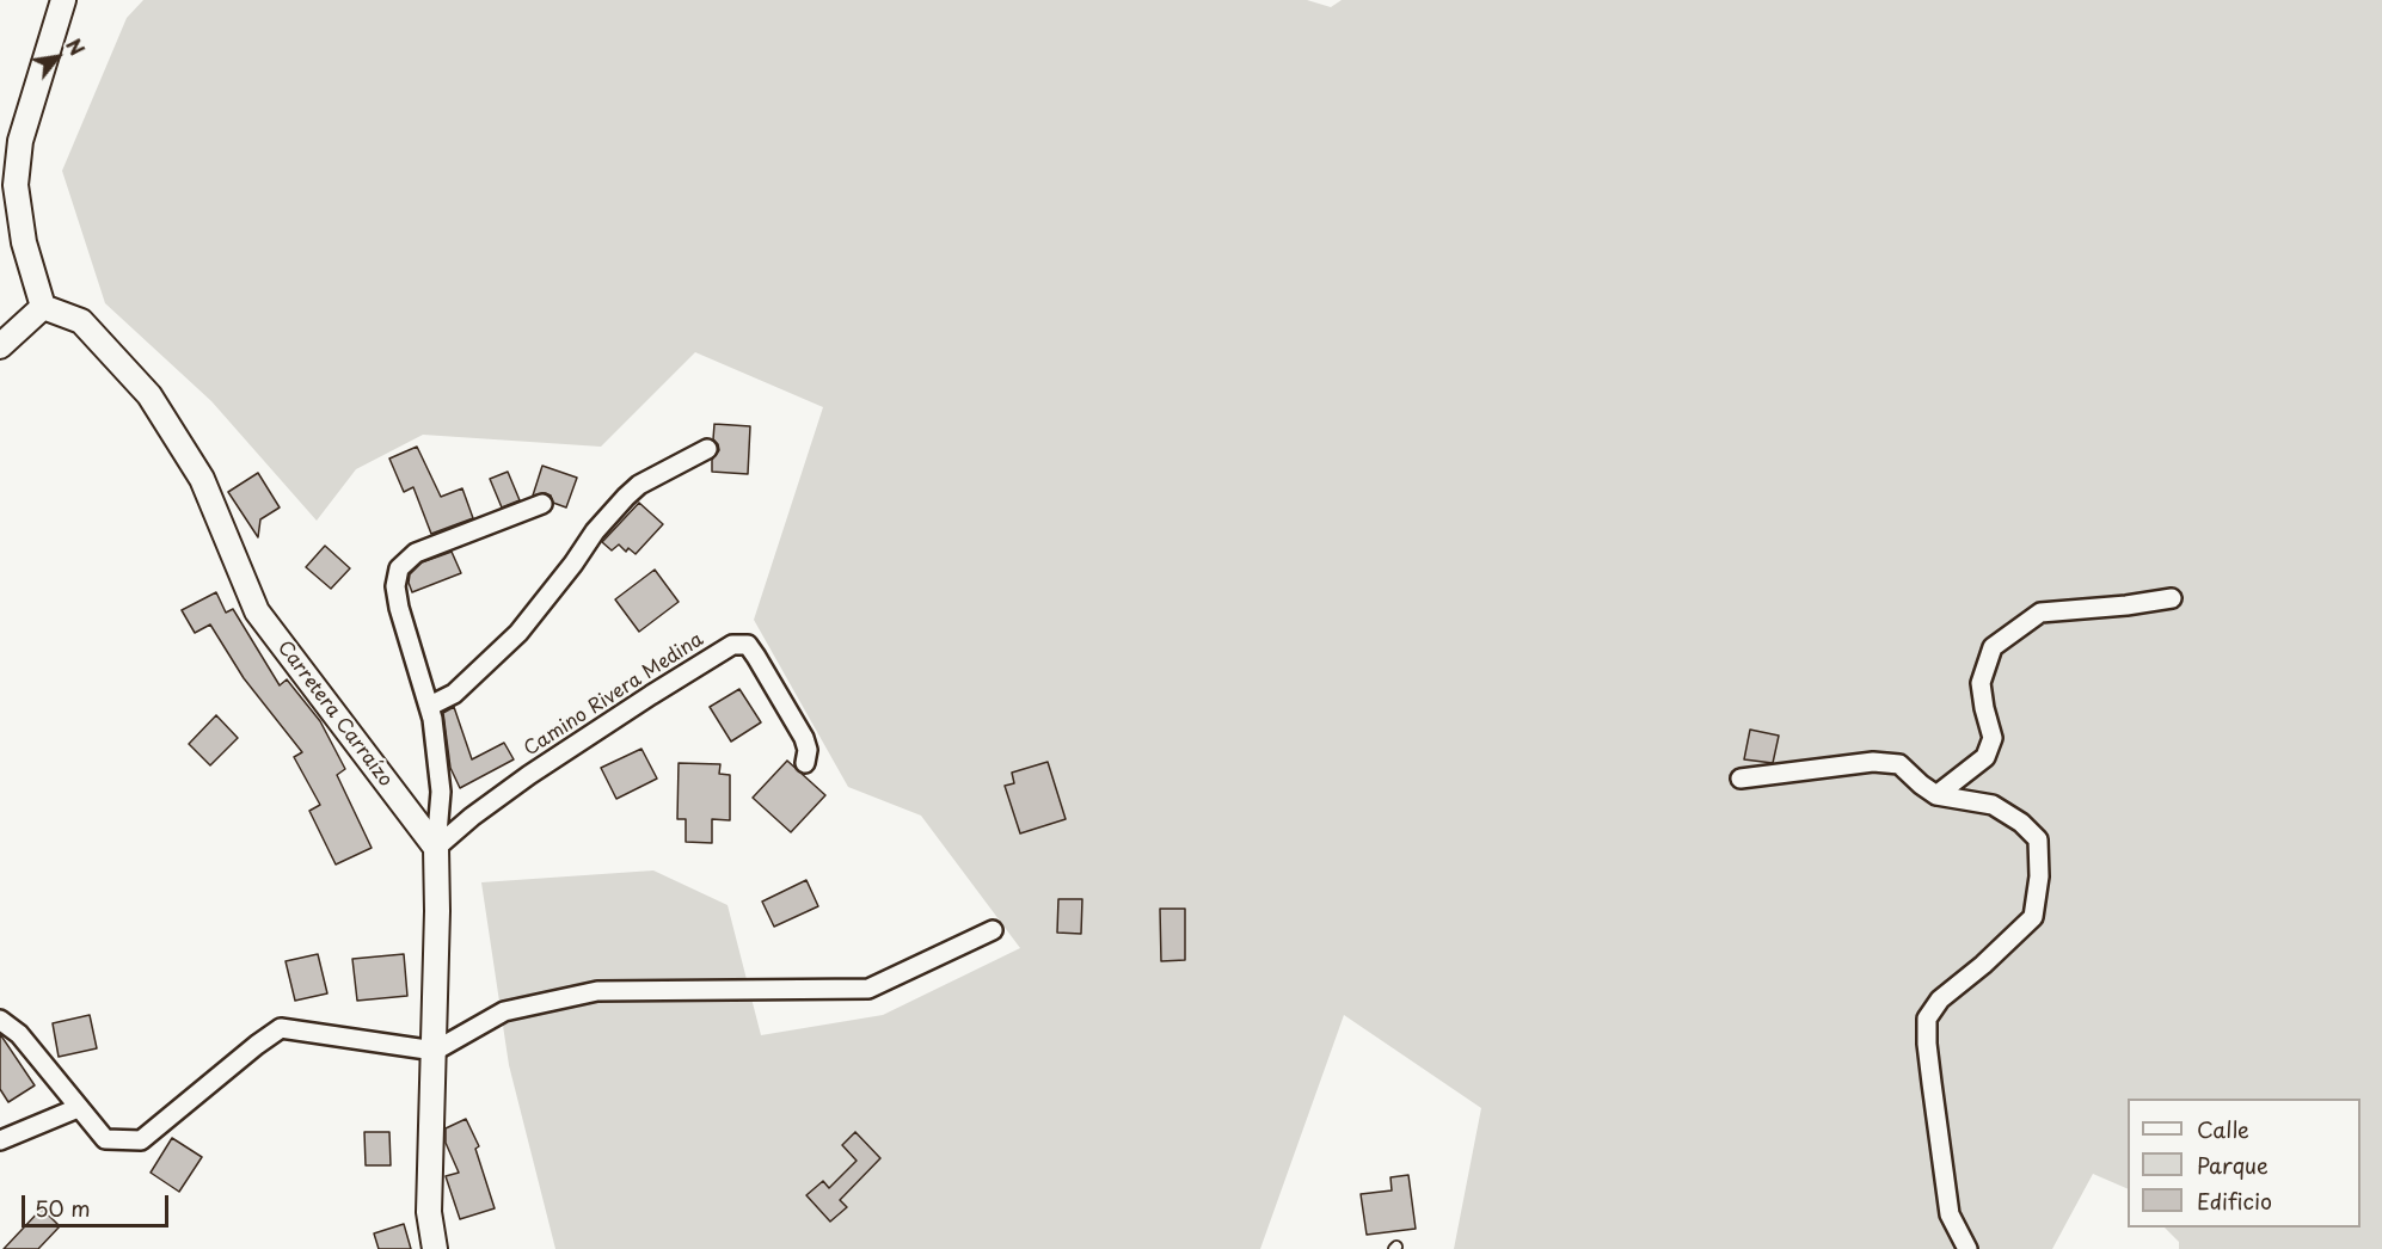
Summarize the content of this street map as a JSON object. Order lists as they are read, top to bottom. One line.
{"streets":{"street":["Camino Rivera Medina","Carretera Carraízo"]},"crossings":[["Camino Rivera Medina","Carretera Carraízo"]],"legend":["Calle","Parque","Edificio"],"scale_bar":"50 m","north":"top right"}
